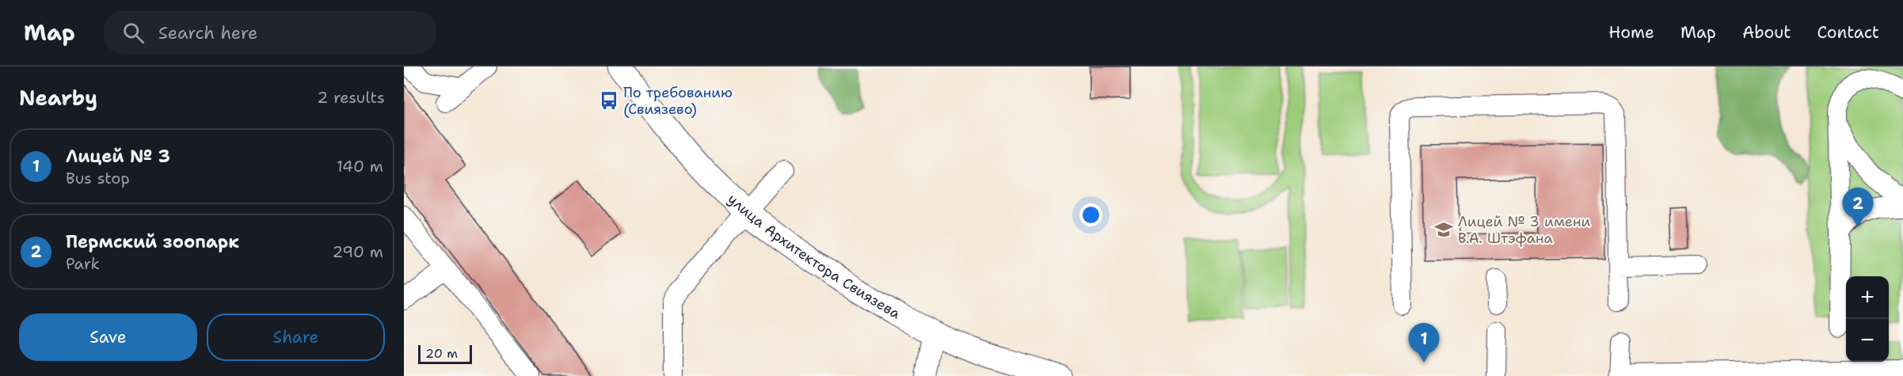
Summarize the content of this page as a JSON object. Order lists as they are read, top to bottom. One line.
{"streets":{"main road":["улица Архитектора Свиязева"]},"places":{"bus stop":["По требованию (Свиязево)"],"school or university":["Лицей № 3 имени В.А. Штэфана"]},"scale_bar":"20 m","page":{"header":"Map","search":"Search here","nav":["Home","Map","About","Contact"],"heading":["Nearby","2 results"],"list":[{"mark":"1","name":"Лицей № 3","note":"Bus stop","value":"140 m"},{"mark":"2","name":"Пермский зоопарк","note":"Park","value":"290 m"}],"pins":["2","1"],"map_buttons":["+","−"],"buttons":["Save","Share"],"scale":"20 m"}}
